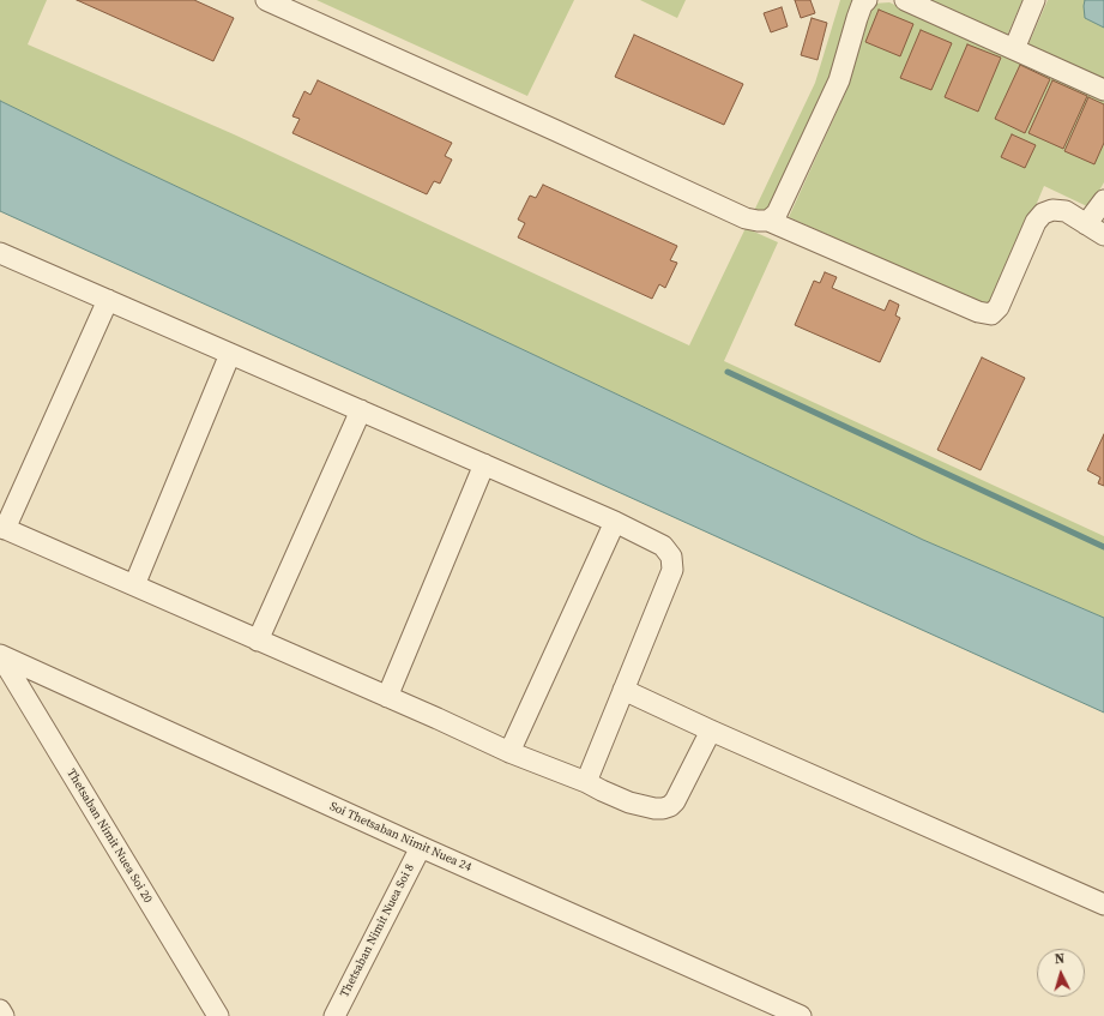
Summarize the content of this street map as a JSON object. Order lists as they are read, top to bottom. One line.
{"streets":{"street":["Thetsaban Nimit Nuea Soi 20","Soi Thetsaban Nimit Nuea 24","Thetsaban Nimit Nuea Soi 8"]},"crossings":[["Thetsaban Nimit Nuea Soi 20","Soi Thetsaban Nimit Nuea 24"],["Soi Thetsaban Nimit Nuea 24","Thetsaban Nimit Nuea Soi 8"]],"north":"top"}
